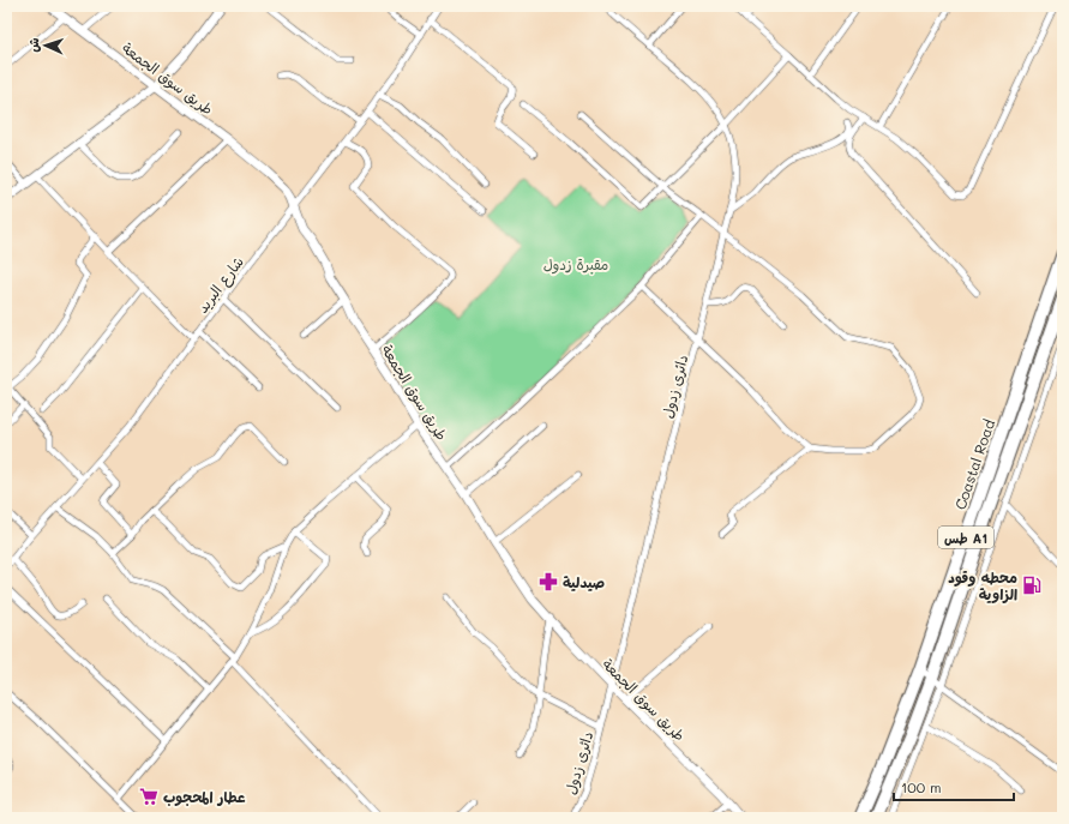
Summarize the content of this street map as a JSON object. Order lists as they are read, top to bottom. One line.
{"streets":{"highway":["Coastal Road","طس A1"],"street":["طريق سوق الجمعة","شارع البريد","دائرى زدول"]},"crossings":[["طريق سوق الجمعة","شارع البريد"],["طريق سوق الجمعة","دائرى زدول"]],"parks":["مقبرة زدول"],"places":{"pharmacy":["صيدلية"],"fuel station":["محطه وقود الزاوية"],"supermarket":["عطار المحجوب"]},"scale_bar":"100 m","north":"left"}
